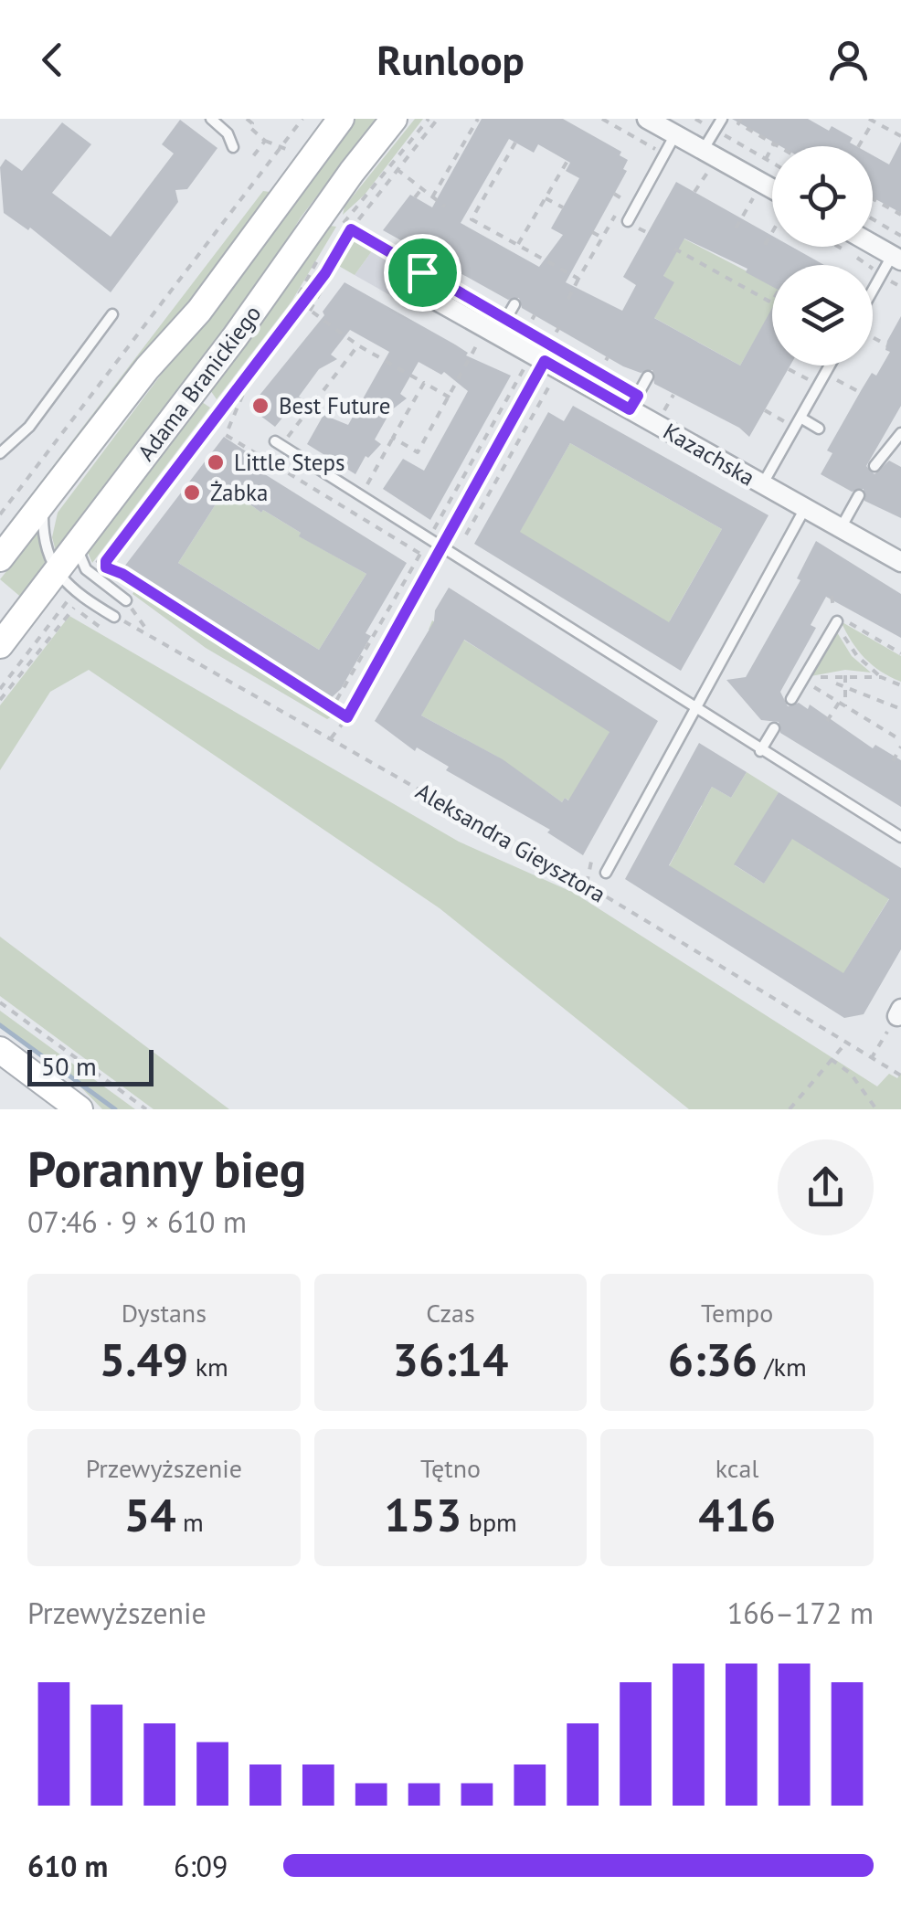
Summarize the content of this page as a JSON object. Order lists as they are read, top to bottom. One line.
{"streets":{"main road":["Adama Branickiego"],"street":["Kazachska"],"path":["Aleksandra Gieysztora"]},"places":["Best Future","Little Steps","Żabka"],"scale_bar":"50 m","page":{"header":"Runloop","scale":"50 m","heading":["Poranny bieg","07:46 · 9 × 610 m"],"stats":[["Dystans","5.49 km"],["Czas","36:14"],["Tempo","6:36 /km"],["Przewyższenie","54 m"],["Tętno","153 bpm"],["kcal","416"]],"chart":["Przewyższenie","166–172 m"],"list":[{"name":"610 m","note":"6:09"}]}}
